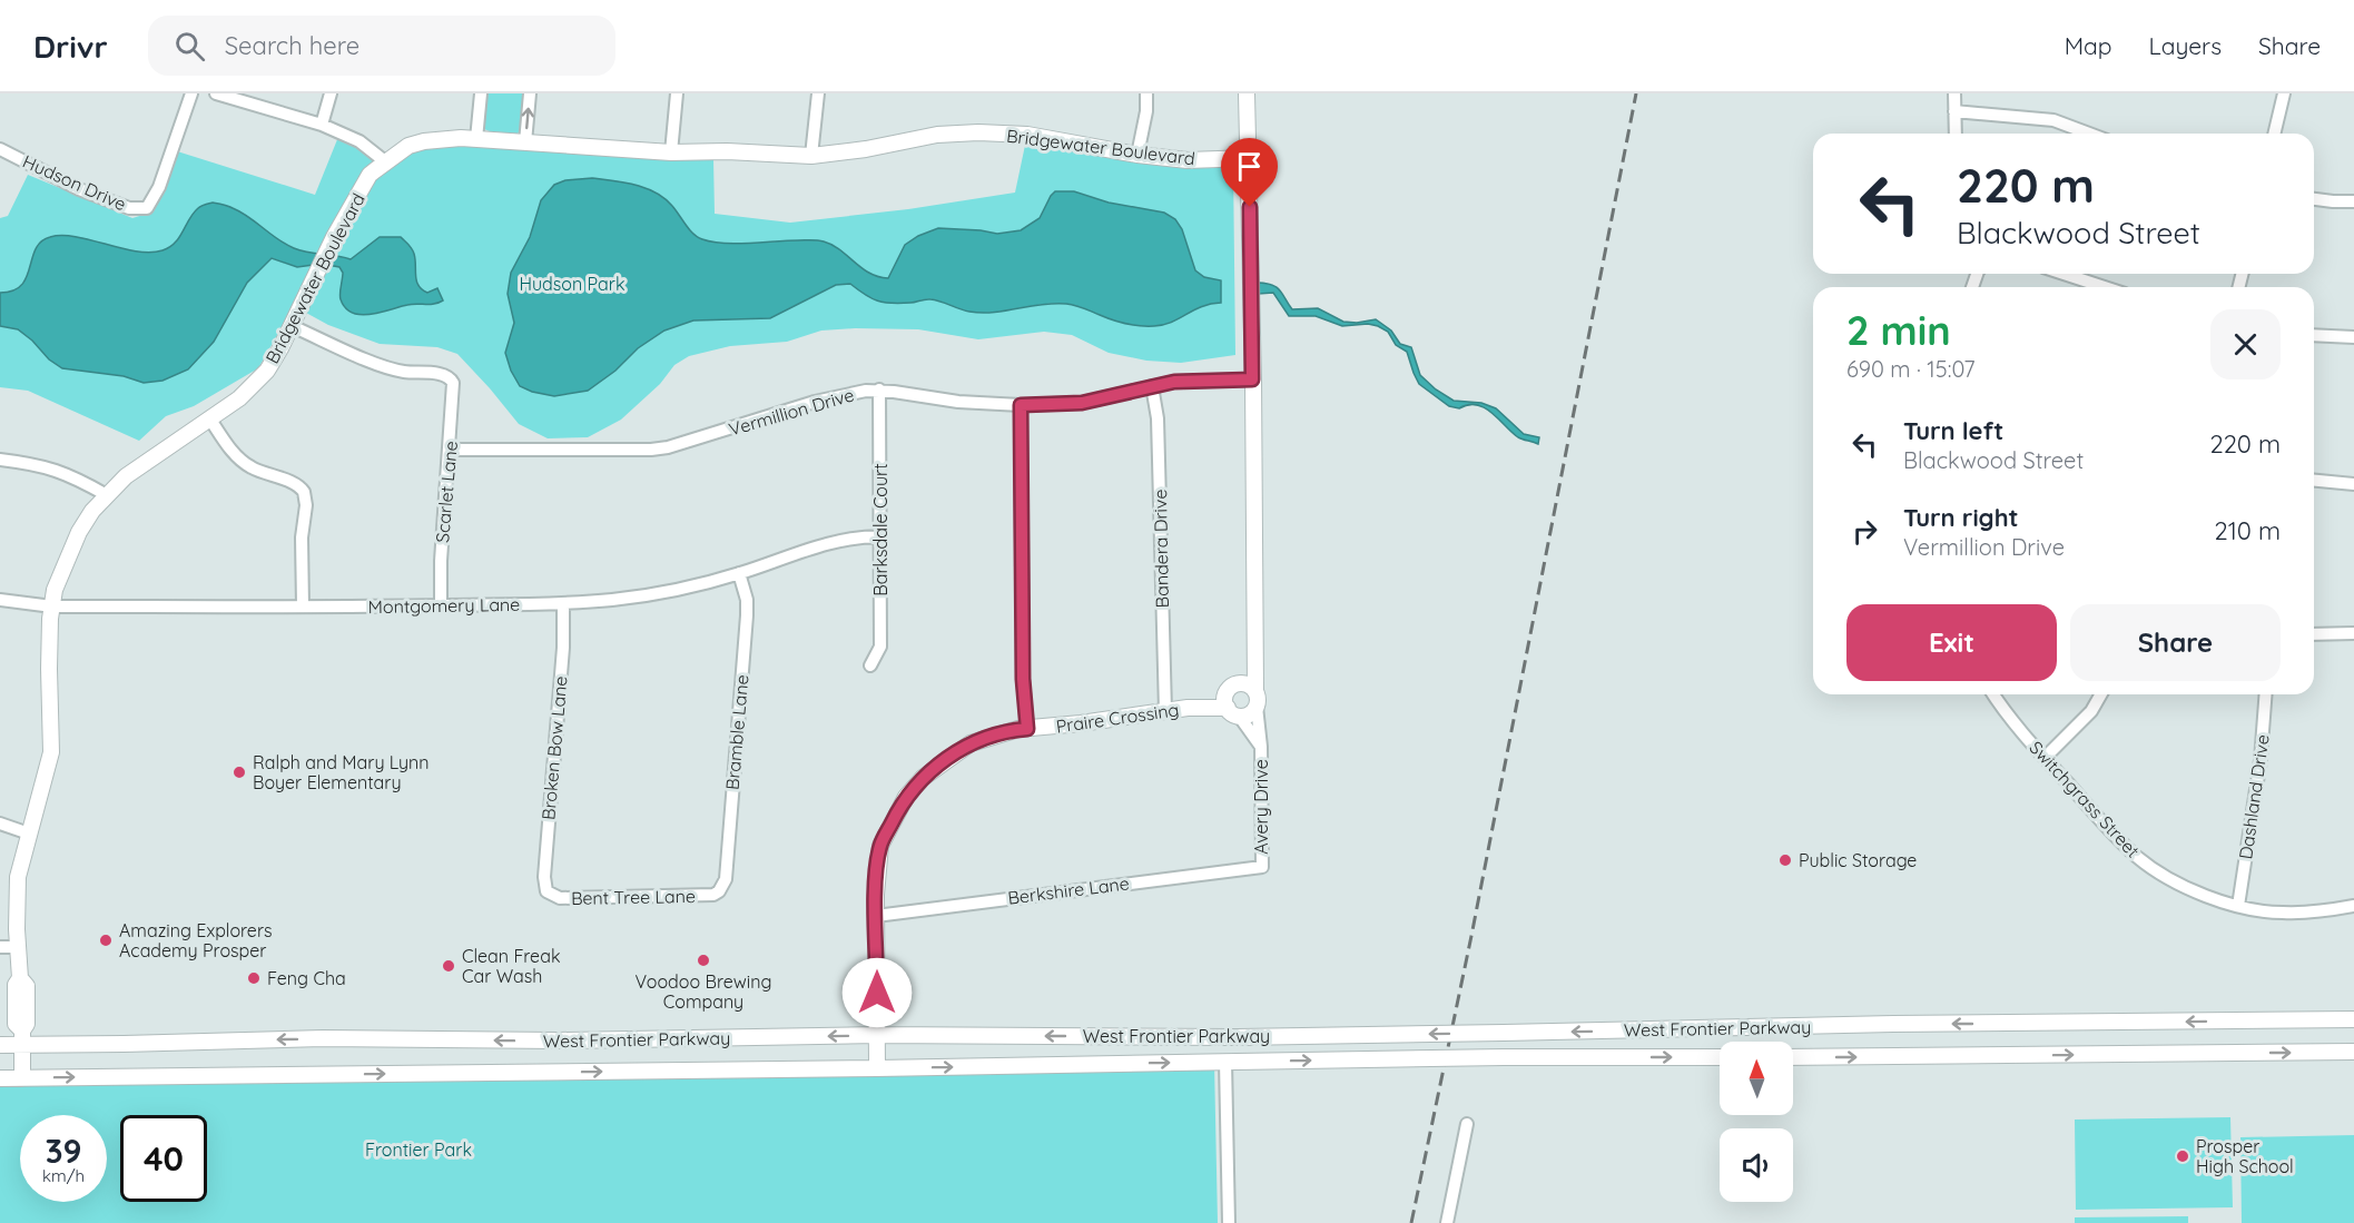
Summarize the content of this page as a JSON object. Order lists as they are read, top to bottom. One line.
{"streets":{"street":["Bridgewater Boulevard","Hudson Drive","Vermillion Drive","Scarlet Lane","Barksdale Court","Bandera Drive","Montgomery Lane","Praire Crossing","Bramble Lane","Broken Bow Lane","Dashland Drive","Switchgrass Street","Avery Drive","Berkshire Lane","Bent Tree Lane","West Frontier Parkway"]},"crossings":[["Bridgewater Boulevard","Scarlet Lane"],["Bridgewater Boulevard","Montgomery Lane"],["Bridgewater Boulevard","West Frontier Parkway"],["Vermillion Drive","Scarlet Lane"],["Vermillion Drive","Barksdale Court"],["Vermillion Drive","Bandera Drive"],["Scarlet Lane","Montgomery Lane"],["Barksdale Court","Montgomery Lane"],["Bandera Drive","Praire Crossing"],["Montgomery Lane","Bramble Lane"],["Montgomery Lane","Broken Bow Lane"],["Praire Crossing","Avery Drive"],["Praire Crossing","Berkshire Lane"],["Praire Crossing","West Frontier Parkway"],["Bramble Lane","Bent Tree Lane"],["Broken Bow Lane","Bent Tree Lane"],["Dashland Drive","Switchgrass Street"],["Avery Drive","Berkshire Lane"]],"parks":["Hudson Park","Frontier Park"],"places":["Ralph and Mary Lynn Boyer Elementary","Public Storage","Amazing Explorers Academy Prosper","Voodoo Brewing Company","Clean Freak Car Wash","Feng Cha","Prosper High School"],"north":"top","page":{"header":"Drivr","search":"Search here","nav":["Map","Layers","Share"],"turn":["220 m","Blackwood Street"],"heading":["2 min","690 m · 15:07"],"list":[{"name":"Turn left","note":"Blackwood Street","value":"220 m"},{"name":"Turn right","note":"Vermillion Drive","value":"210 m"}],"buttons":["Exit","Share"],"speed":"39 km/h","limit":"40"}}
